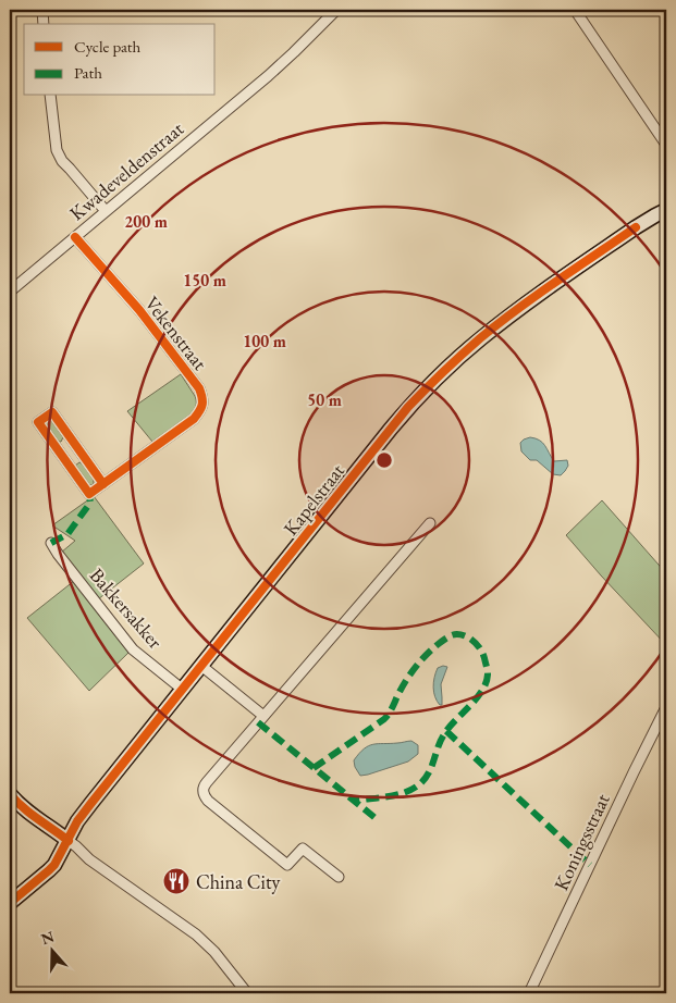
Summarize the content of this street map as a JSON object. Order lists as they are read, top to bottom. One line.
{"streets":{"main road":["Kapelstraat"],"street":["Kwadeveldenstraat","Vekenstraat","Bakkersakker","Koningsstraat"]},"crossings":[["Kwadeveldenstraat","Vekenstraat"],["Kapelstraat","Bakkersakker"]],"places":{"restaurant":["China City"]},"legend":["Cycle path","Path"],"north":"top","rings":["200 m","150 m","100 m","50 m"]}
